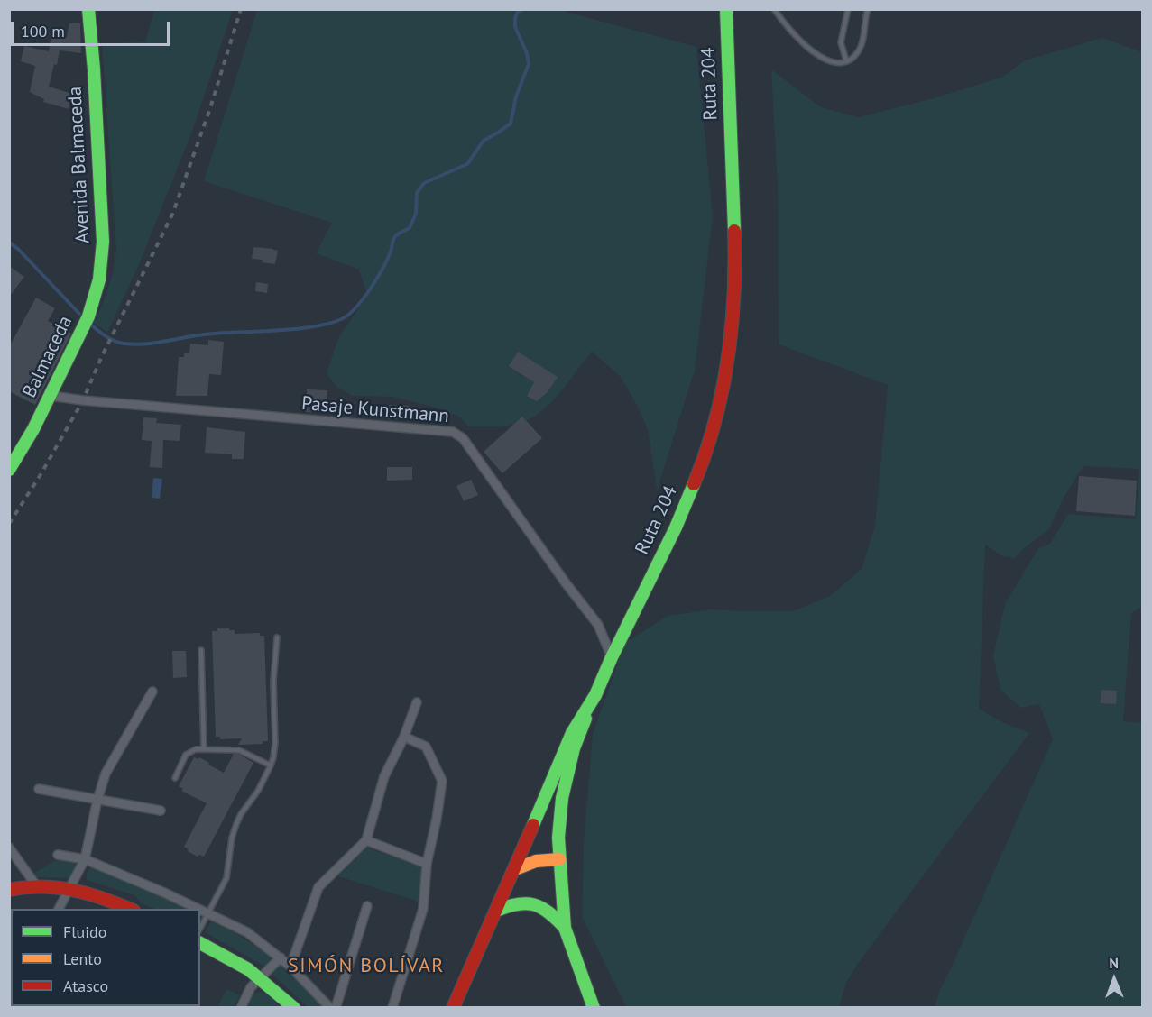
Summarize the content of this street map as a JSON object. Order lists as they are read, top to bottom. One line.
{"streets":{"main road":["Ruta 204","Avenida Balmaceda","Balmaceda"],"street":["Pasaje Kunstmann"]},"crossings":[["Ruta 204","Pasaje Kunstmann"],["Avenida Balmaceda","Balmaceda"],["Balmaceda","Pasaje Kunstmann"]],"districts":["SIMÓN BOLÍVAR"],"legend":["Fluido","Lento","Atasco"],"scale_bar":"100 m","north":"top"}
